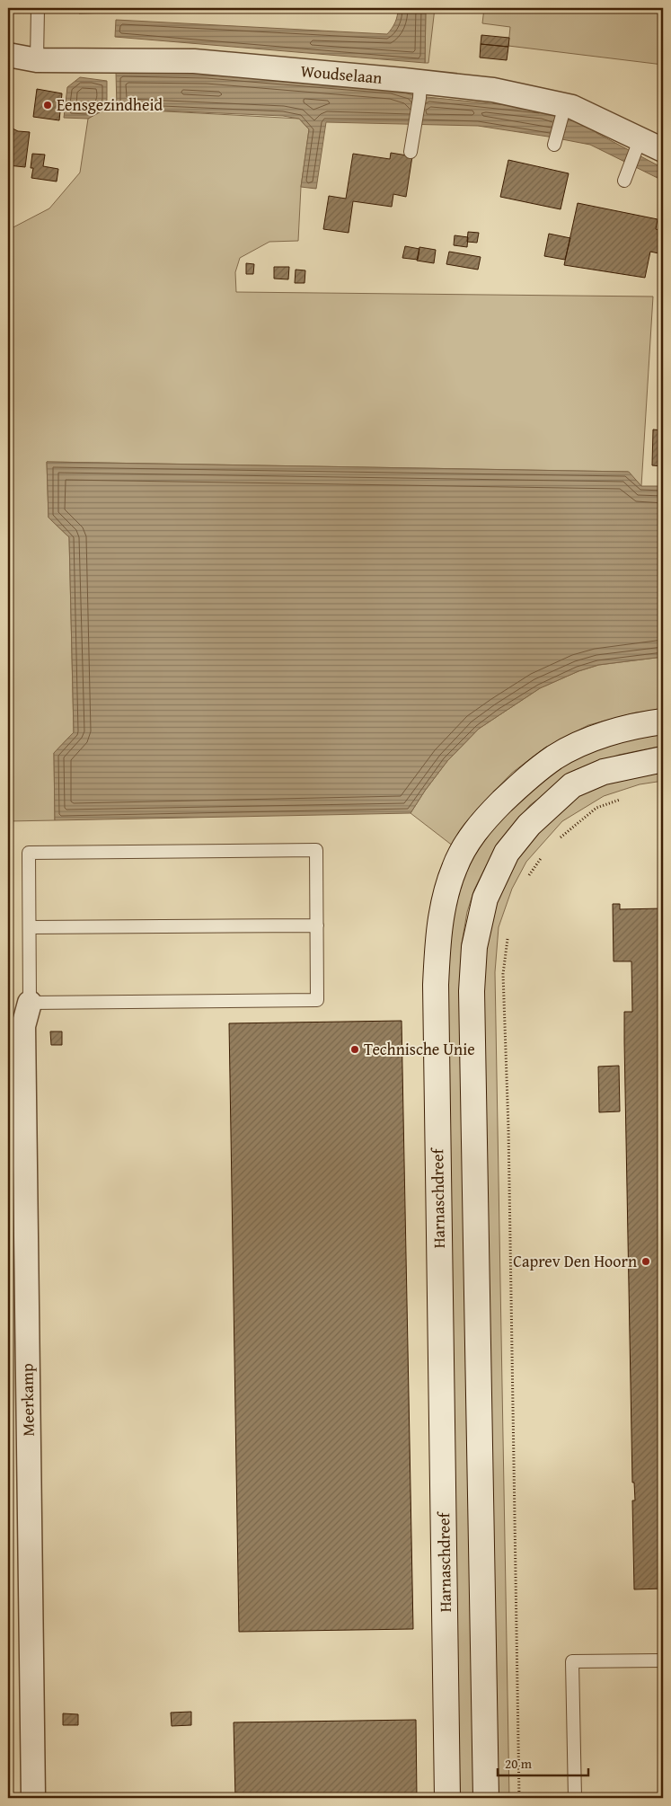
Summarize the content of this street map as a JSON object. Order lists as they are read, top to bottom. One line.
{"streets":{"street":["Woudselaan","Harnaschdreef","Meerkamp"]},"places":["Eensgezindheid","Technische Unie","Caprev Den Hoorn"],"scale_bar":"20 m"}
